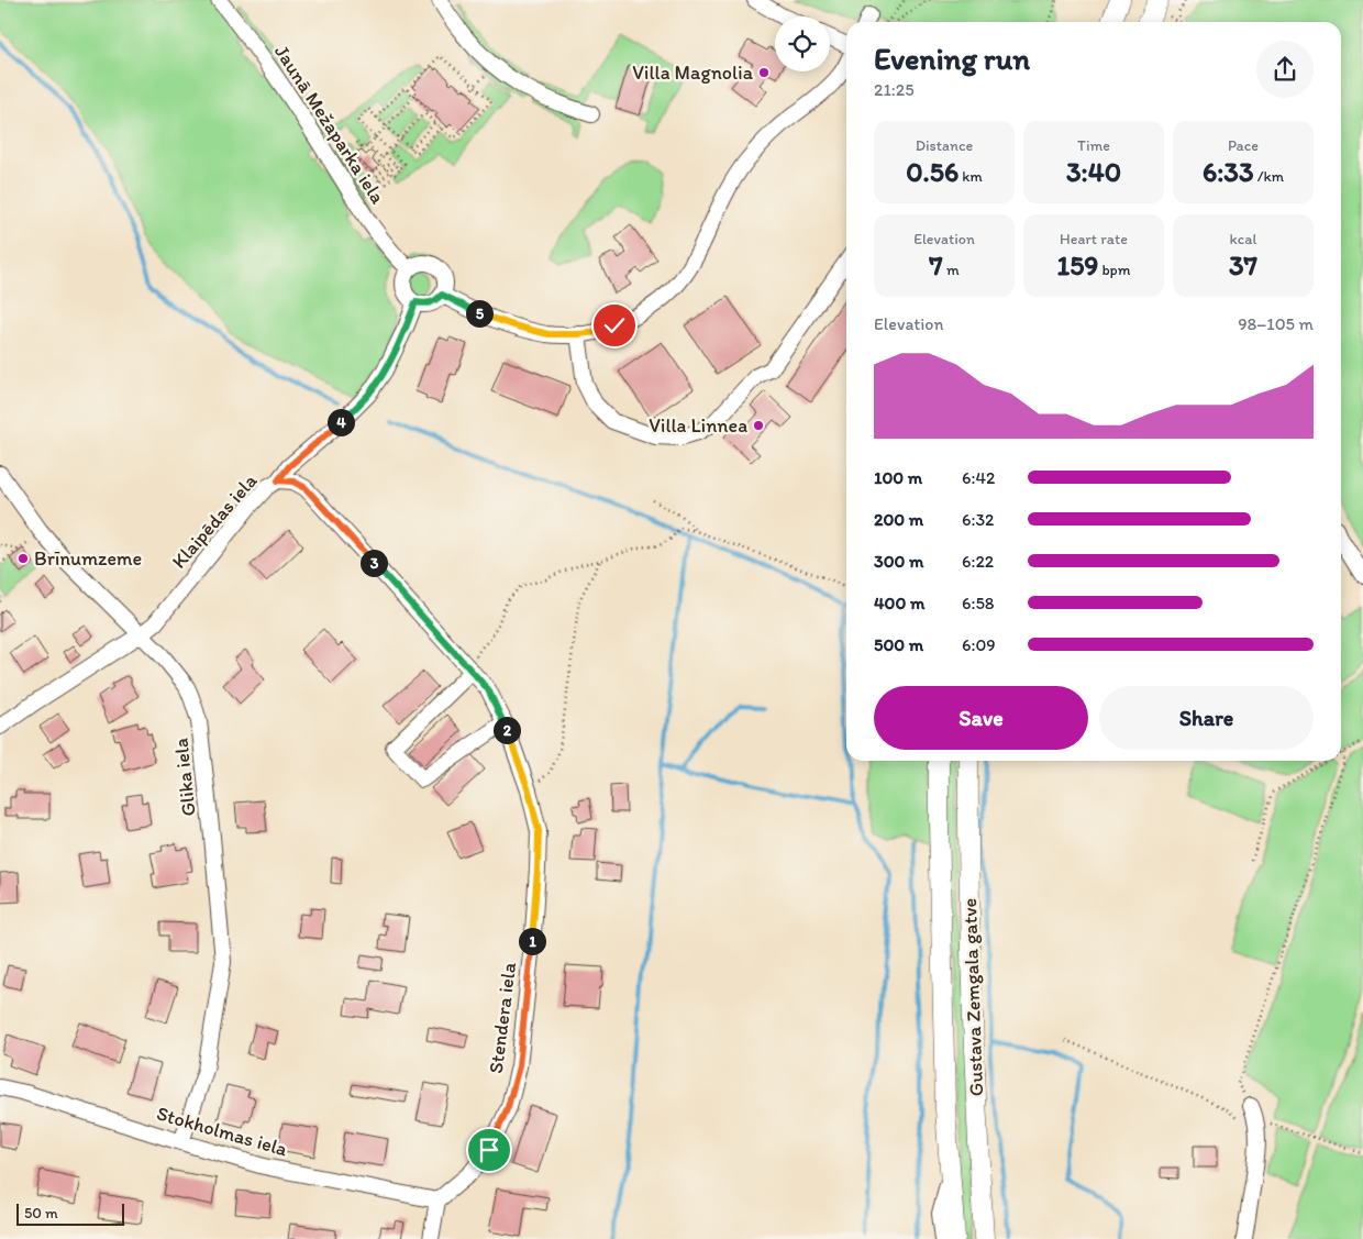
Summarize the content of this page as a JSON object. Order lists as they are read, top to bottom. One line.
{"streets":{"main road":["Gustava Zemgala gatve"],"street":["Jaunā Mežaparka iela","Klaipēdas iela","Glika iela","Stendera iela","Stokholmas iela"]},"crossings":[["Jaunā Mežaparka iela","Klaipēdas iela"],["Klaipēdas iela","Glika iela"],["Klaipēdas iela","Stendera iela"],["Glika iela","Stokholmas iela"],["Stendera iela","Stokholmas iela"]],"places":["Villa Magnolia","Villa Linnea","Brīnumzeme"],"scale_bar":"50 m","page":{"heading":["Evening run","21:25"],"stats":[["Distance","0.56 km"],["Time","3:40"],["Pace","6:33 /km"],["Elevation","7 m"],["Heart rate","159 bpm"],["kcal","37"]],"pins":["5","4","3","2","1"],"chart":["Elevation","98–105 m"],"list":[{"name":"100 m","note":"6:42"},{"name":"200 m","note":"6:32"},{"name":"300 m","note":"6:22"},{"name":"400 m","note":"6:58"},{"name":"500 m","note":"6:09"}],"buttons":["Save","Share"],"scale":"50 m"}}
